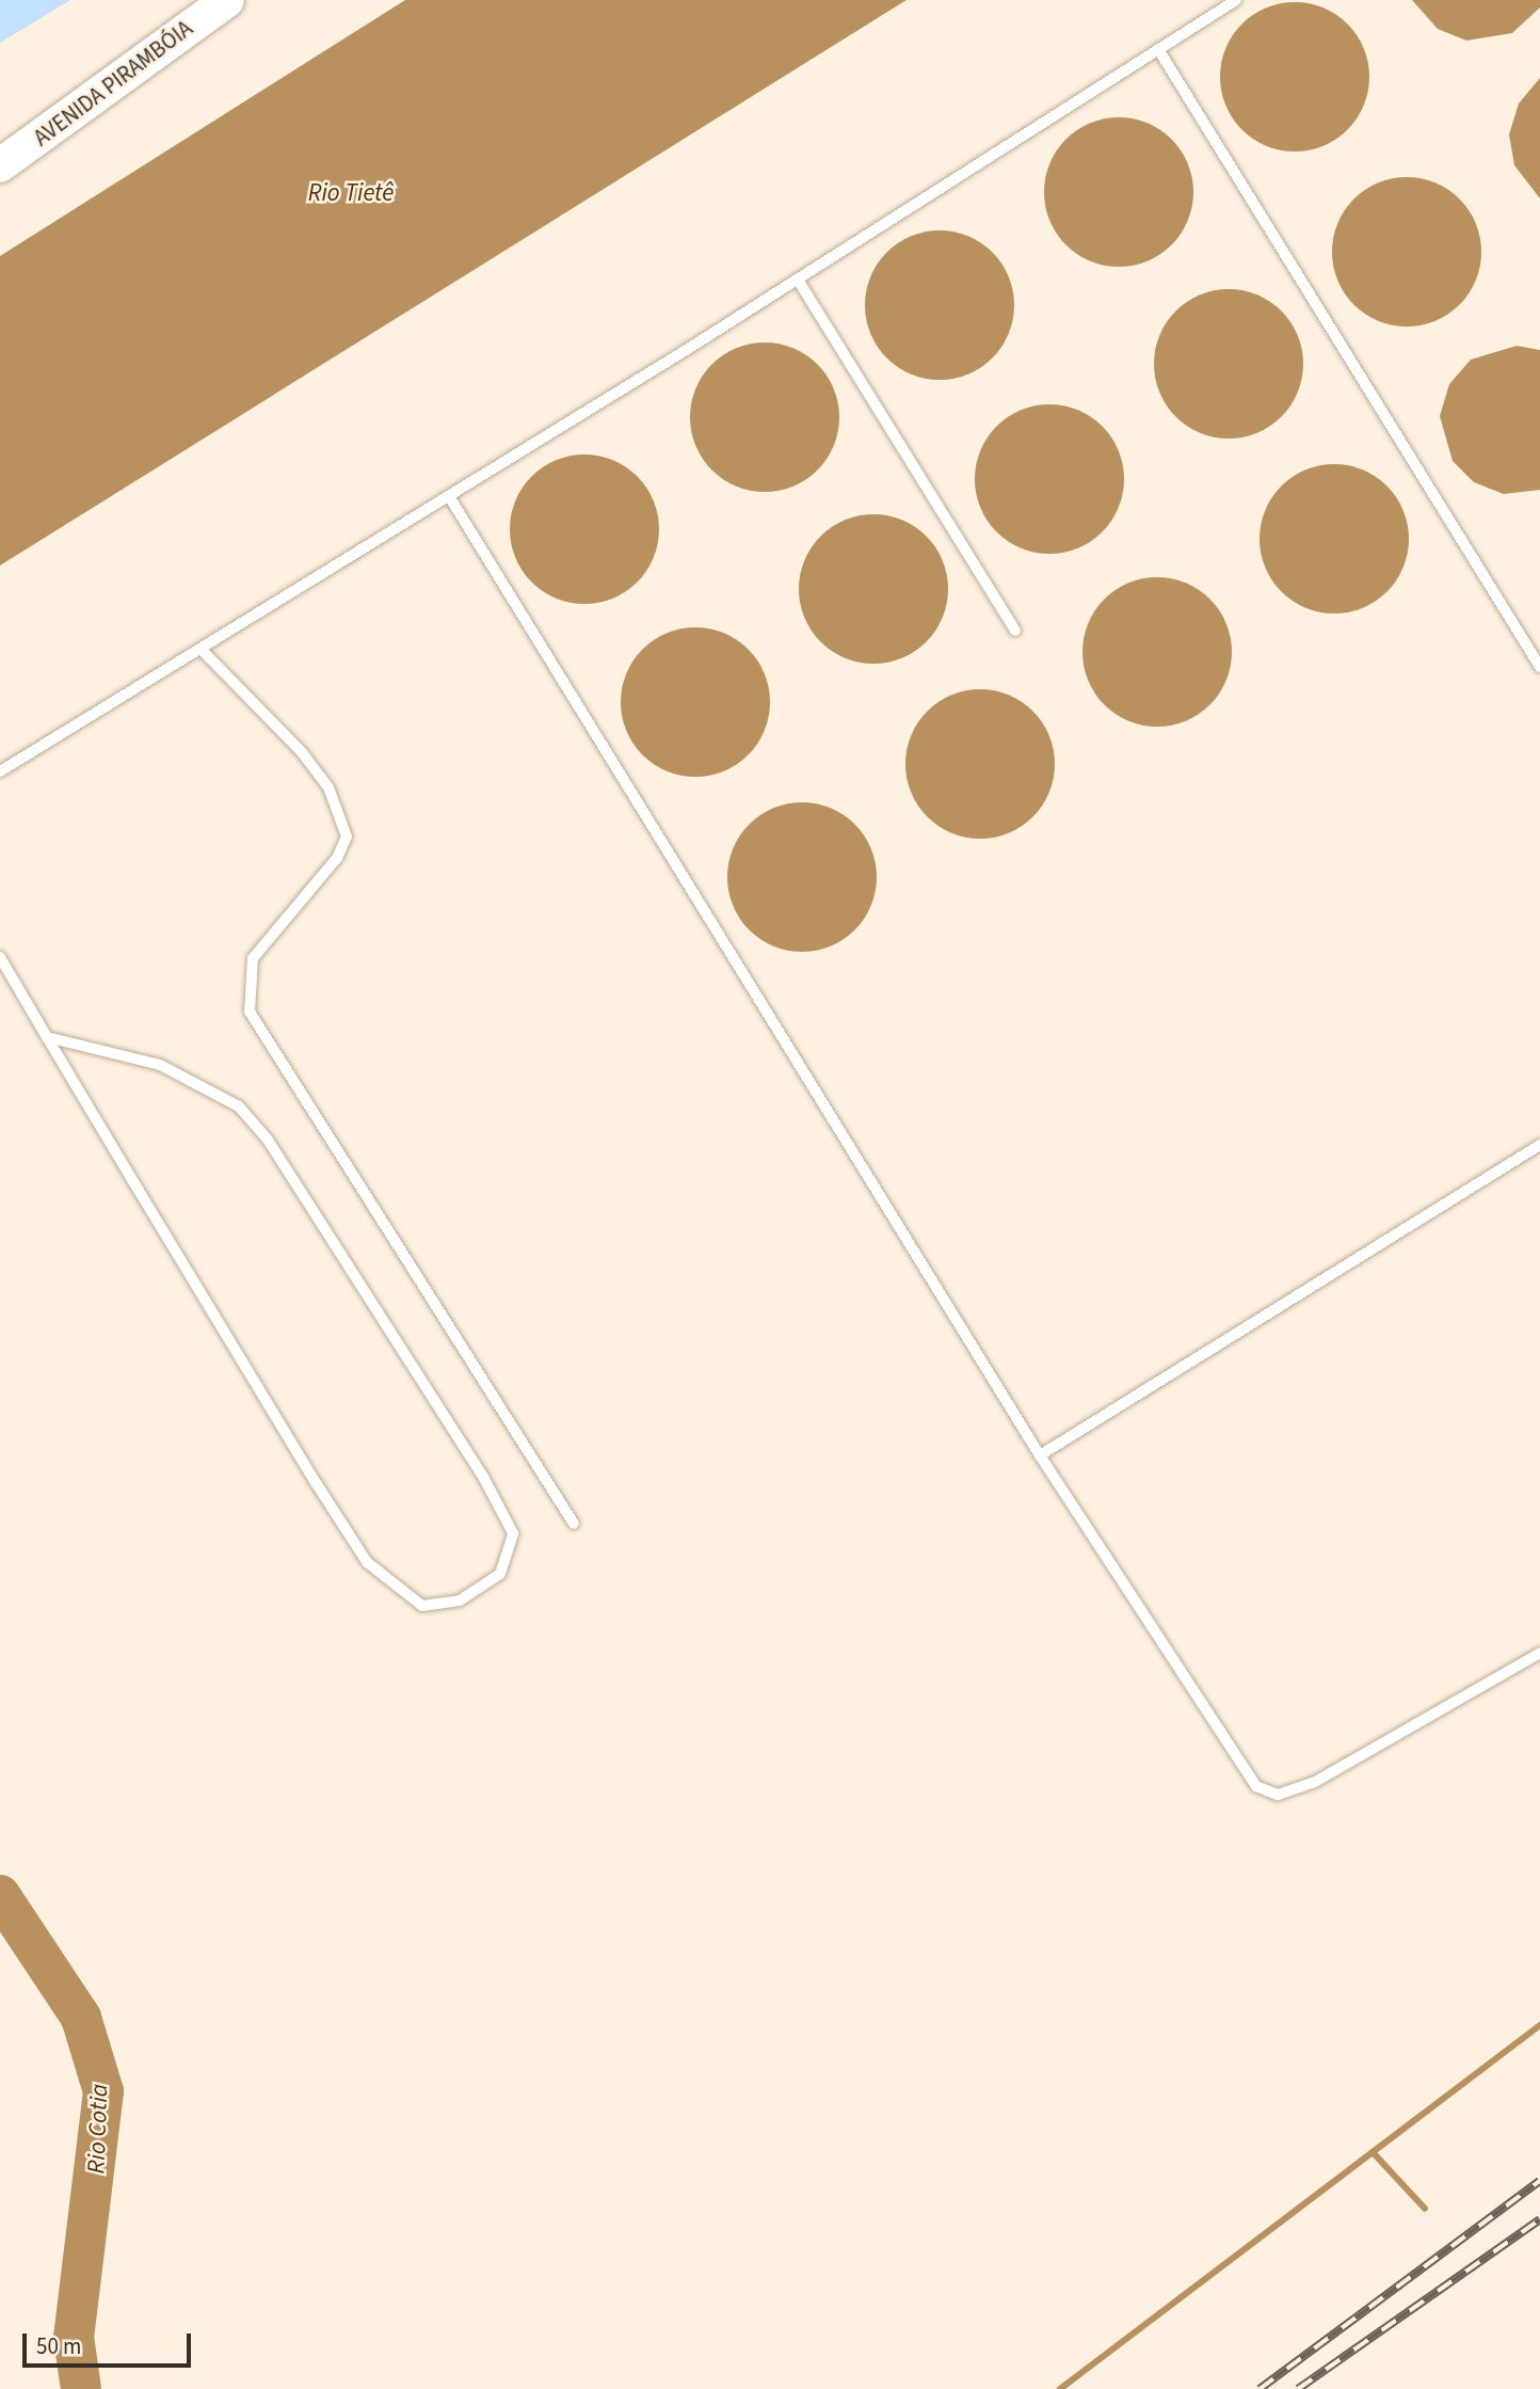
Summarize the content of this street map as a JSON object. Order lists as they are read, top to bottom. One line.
{"streets":{"main road":["AVENIDA PIRAMBÓIA"]},"water":["Rio Tietê","Rio Cotia"],"scale_bar":"50 m"}
